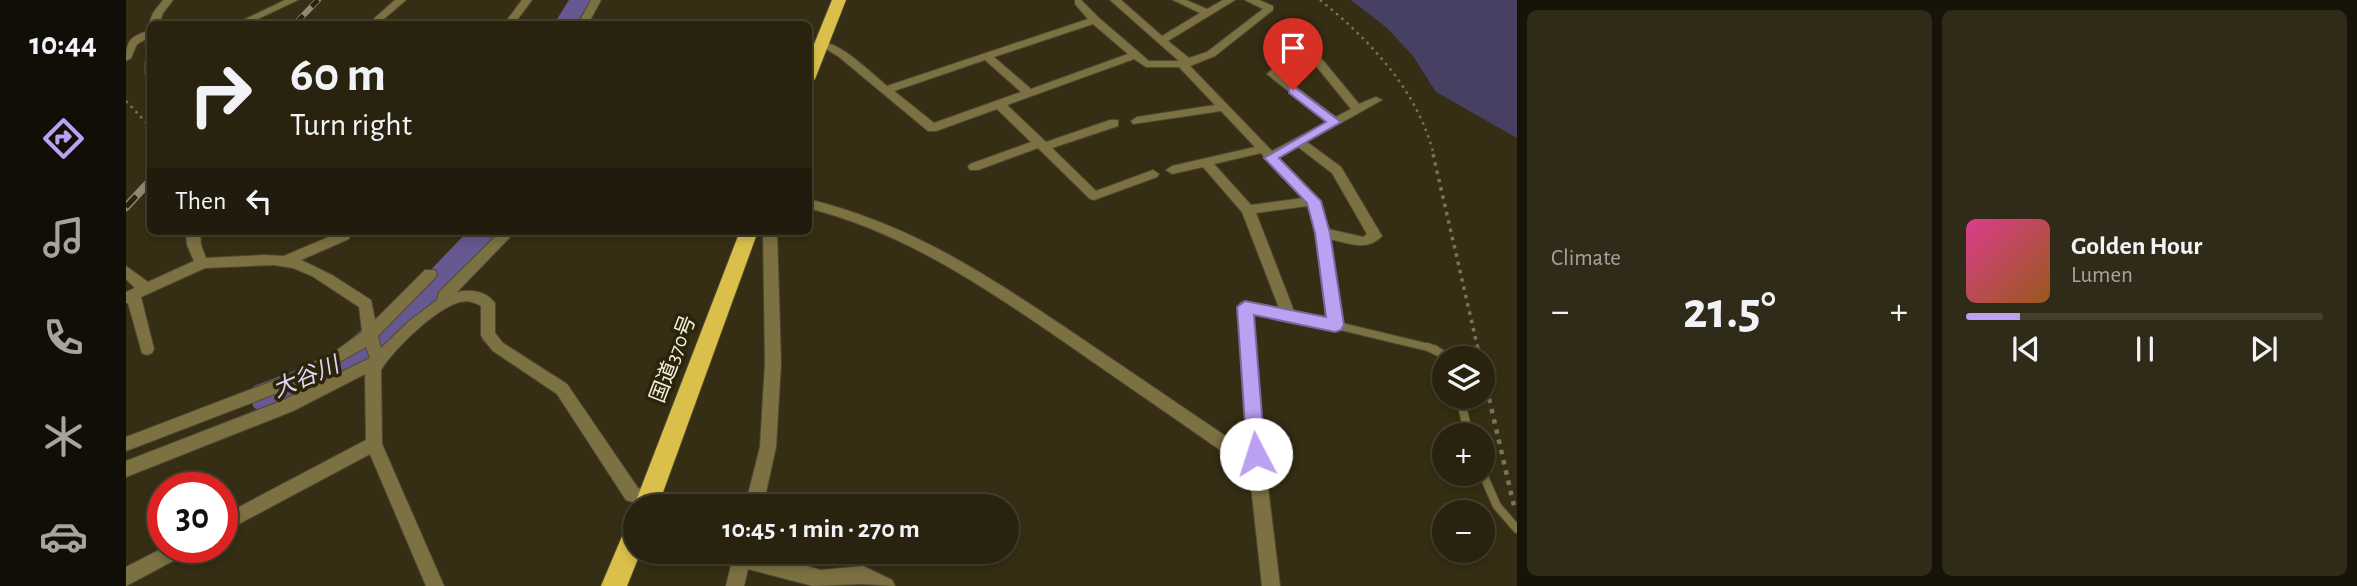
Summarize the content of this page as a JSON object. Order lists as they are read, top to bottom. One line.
{"streets":{"highway":["国道370号"]},"water":["大谷川"],"page":{"tabs":"10:44","tile":"Climate","turn":["60 m","Turn right"],"then":"Then","song":["Golden Hour","Lumen"],"heat":["−","21.5°","+"],"map_buttons":["+","−"],"limit":"30","trip":"10:45 · 1 min · 270 m"}}
